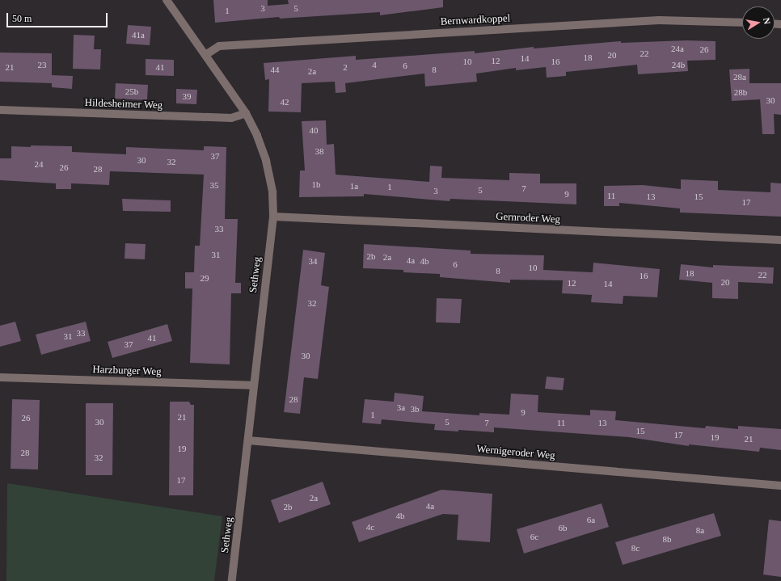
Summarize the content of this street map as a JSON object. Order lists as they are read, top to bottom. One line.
{"streets":{"street":["Bernwardkoppel","Hildesheimer Weg","Gernroder Weg","Sethweg","Harzburger Weg","Wernigeroder Weg"]},"crossings":[["Bernwardkoppel","Sethweg"],["Hildesheimer Weg","Sethweg"],["Gernroder Weg","Sethweg"],["Sethweg","Harzburger Weg"],["Sethweg","Wernigeroder Weg"]],"house_numbers":["3","5","1","41a","24a","26","22","20","18","14","12","10","16","23","4","24b","6","21","41","2","44","8","2a","28a","25b","28b","39","30","42","40","38","37","30","32","24","26","28","1b","35","1a","1","7","5","3","9","11","13","15","17","33","31","2b","2a","4a","34","4b","6","10","8","18","22","16","29","20","12","14","32","33","31","41","37","30","28","3a","3b","9","1","21","26","30","5","7","11","13","15","17","19","21","19","28","32","17","2a","4a","2b","4b","6a","4c","6b","8a","6c","8b","8c"],"scale_bar":"50 m","north":"right"}
